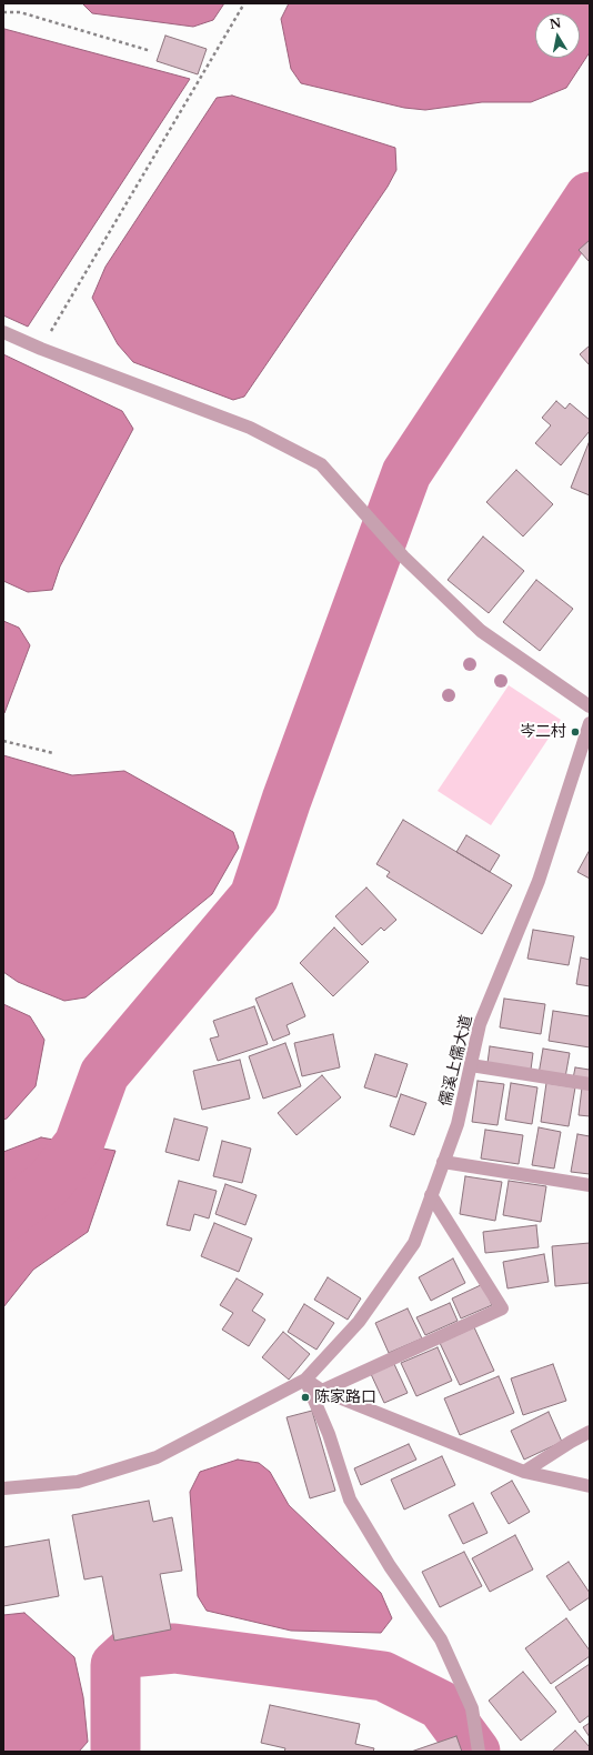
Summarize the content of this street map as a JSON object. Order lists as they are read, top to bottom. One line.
{"streets":{"street":["儒溪上儒大道"]},"places":["岑二村","陈家路口"],"north":"top"}
